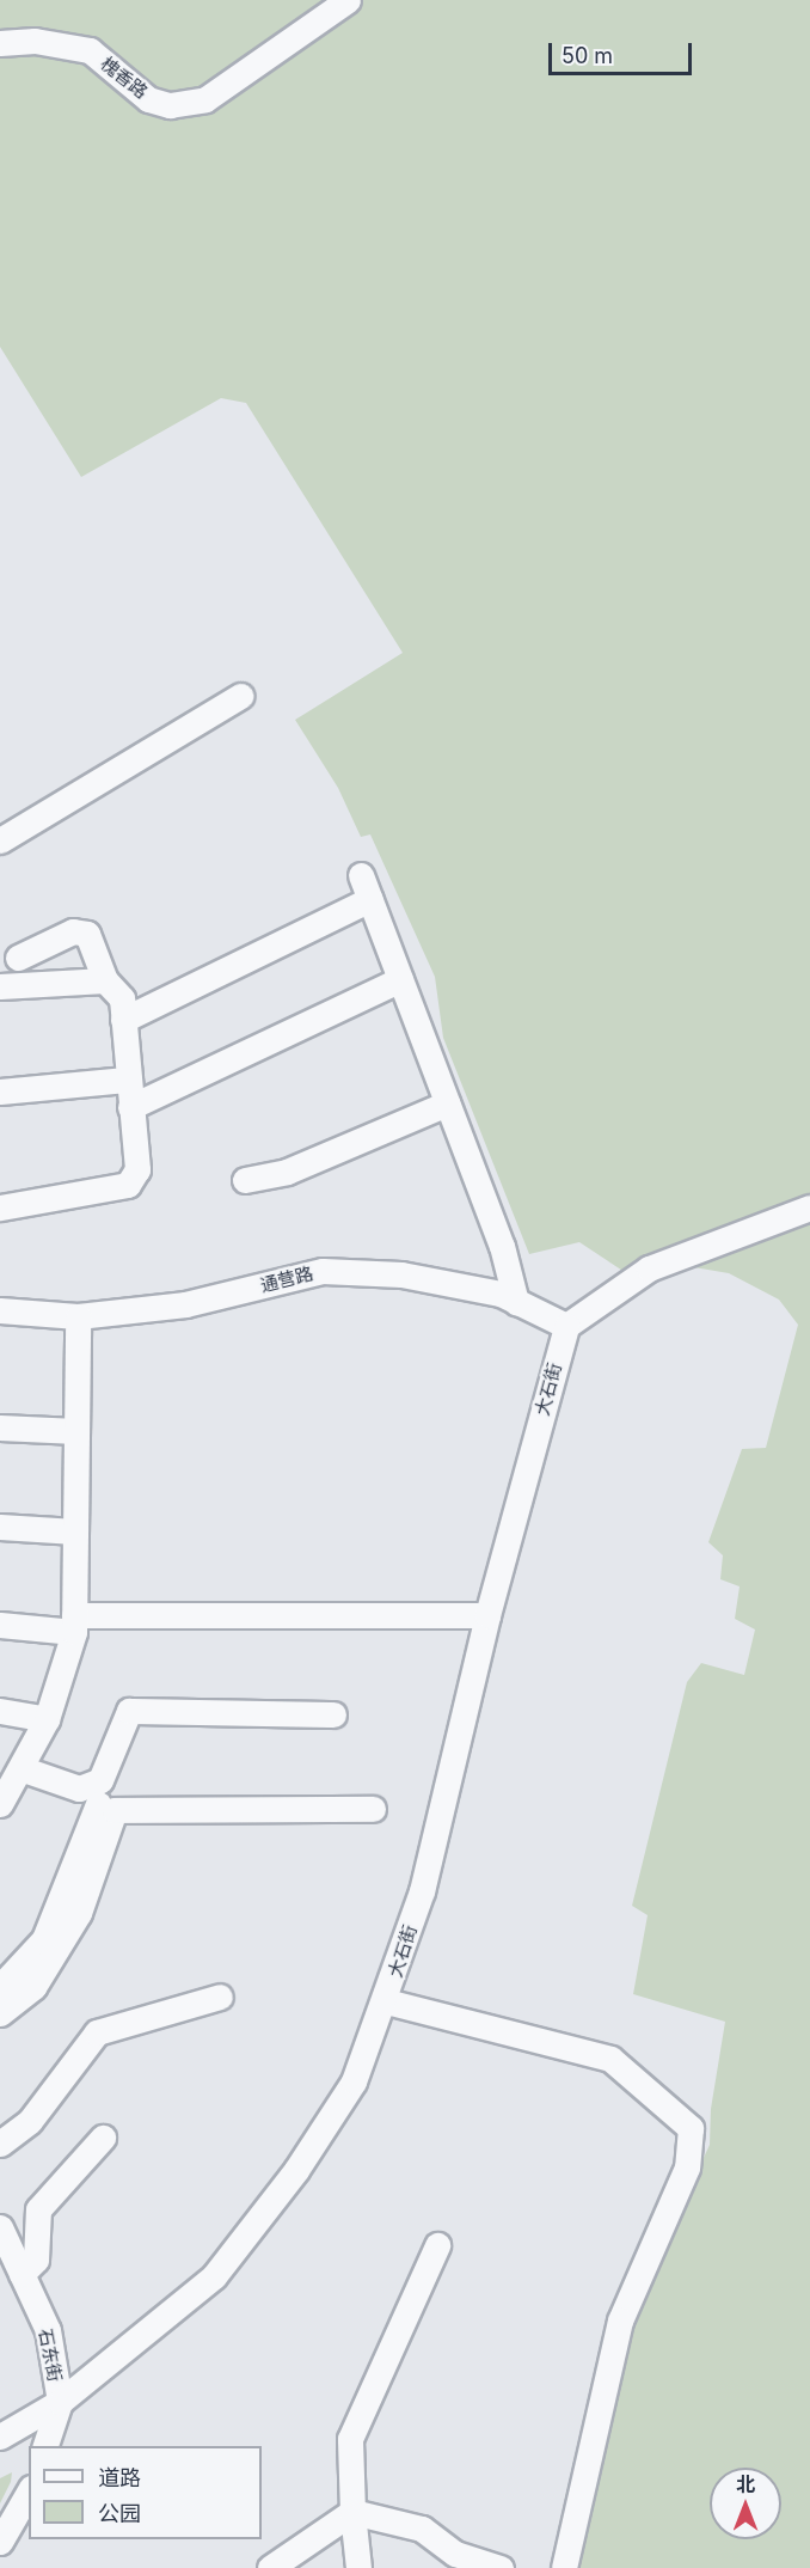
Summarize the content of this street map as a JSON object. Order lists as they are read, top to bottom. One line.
{"streets":{"street":["槐香路","通营路","大石街","石东街"]},"crossings":[["通营路","大石街"],["大石街","石东街"]],"legend":["道路","公园"],"scale_bar":"50 m","north":"top"}
